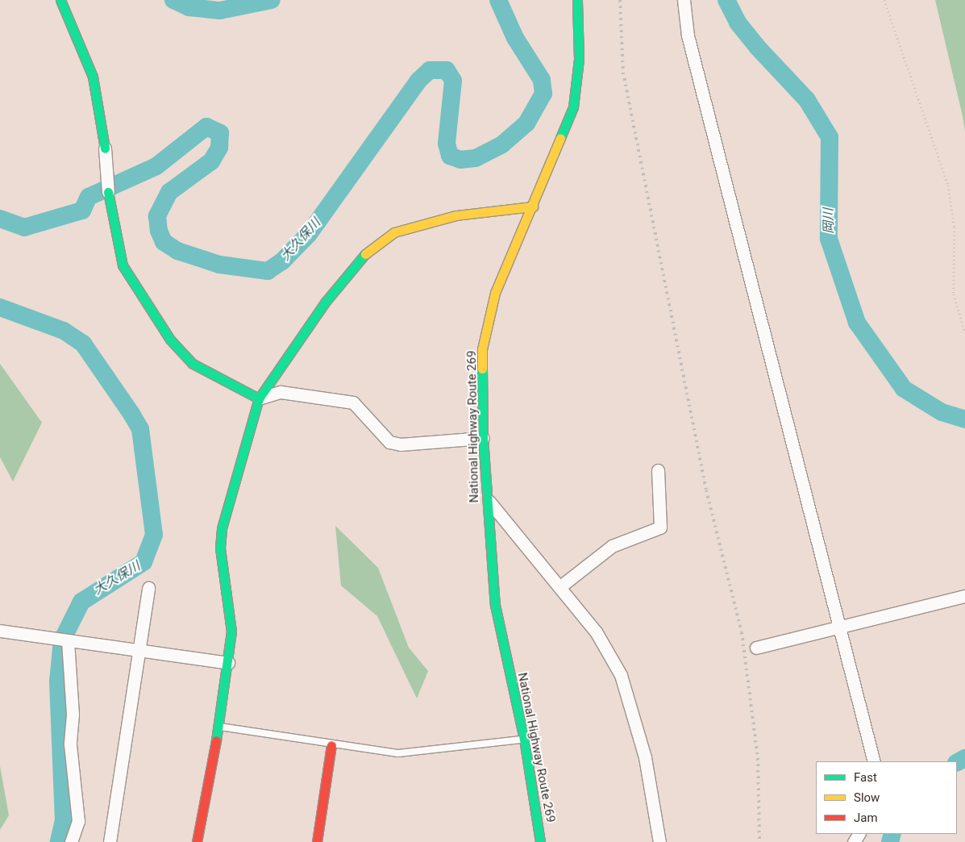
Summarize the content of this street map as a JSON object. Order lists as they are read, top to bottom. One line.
{"streets":{"main road":["National Highway Route 269"]},"water":["岡川","大久保川"],"legend":["Fast","Slow","Jam"]}
